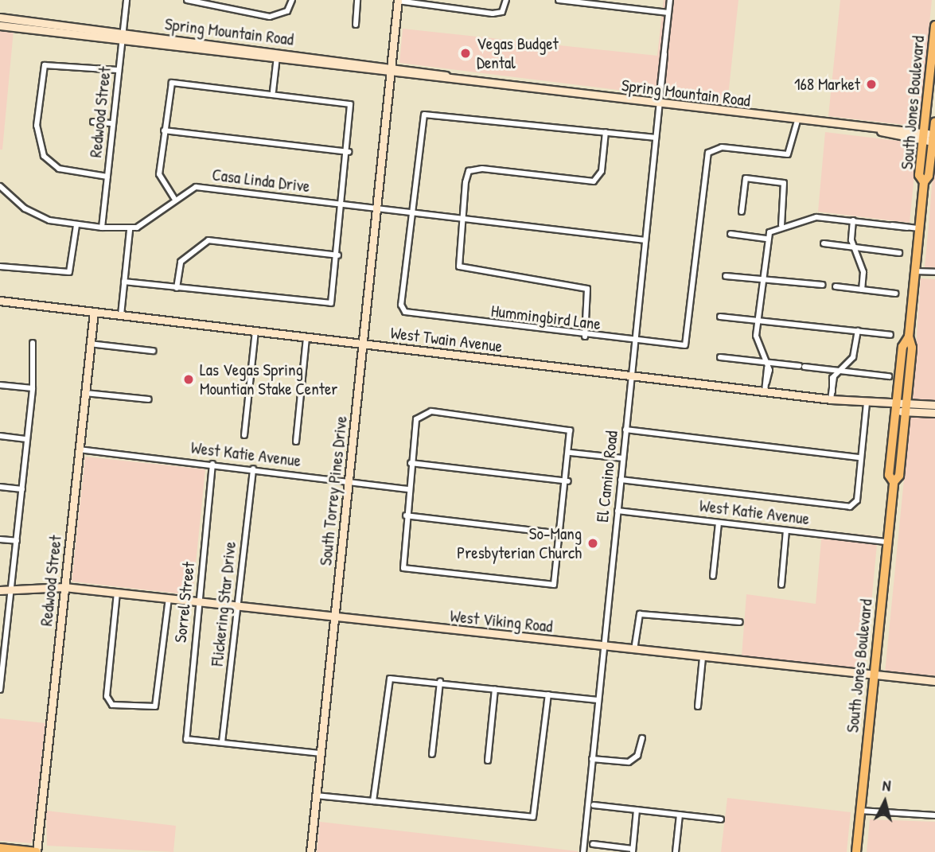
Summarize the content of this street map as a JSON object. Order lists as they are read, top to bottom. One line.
{"streets":{"main road":["South Jones Boulevard"],"street":["Spring Mountain Road","Redwood Street","Casa Linda Drive","Hummingbird Lane","West Twain Avenue","West Katie Avenue","El Camino Road","South Torrey Pines Drive","Sorrel Street","Flickering Star Drive","West Viking Road"]},"crossings":[["Spring Mountain Road","South Jones Boulevard"],["Spring Mountain Road","Redwood Street"],["Spring Mountain Road","Hummingbird Lane"],["Spring Mountain Road","El Camino Road"],["Spring Mountain Road","South Torrey Pines Drive"],["South Jones Boulevard","West Twain Avenue"],["South Jones Boulevard","West Katie Avenue"],["South Jones Boulevard","West Viking Road"],["Redwood Street","West Twain Avenue"],["Redwood Street","West Katie Avenue"],["Redwood Street","West Viking Road"],["Casa Linda Drive","Hummingbird Lane"],["Casa Linda Drive","El Camino Road"],["Casa Linda Drive","South Torrey Pines Drive"],["Hummingbird Lane","El Camino Road"],["West Twain Avenue","El Camino Road"],["West Twain Avenue","South Torrey Pines Drive"],["West Katie Avenue","El Camino Road"],["West Katie Avenue","South Torrey Pines Drive"],["West Katie Avenue","Sorrel Street"],["West Katie Avenue","Flickering Star Drive"],["El Camino Road","West Viking Road"],["South Torrey Pines Drive","West Viking Road"],["Sorrel Street","Flickering Star Drive"],["Sorrel Street","West Viking Road"],["Flickering Star Drive","West Viking Road"]],"places":["Vegas Budget Dental","168 Market","Las Vegas Spring Mountian Stake Center","So-Mang Presbyterian Church"],"north":"top"}
